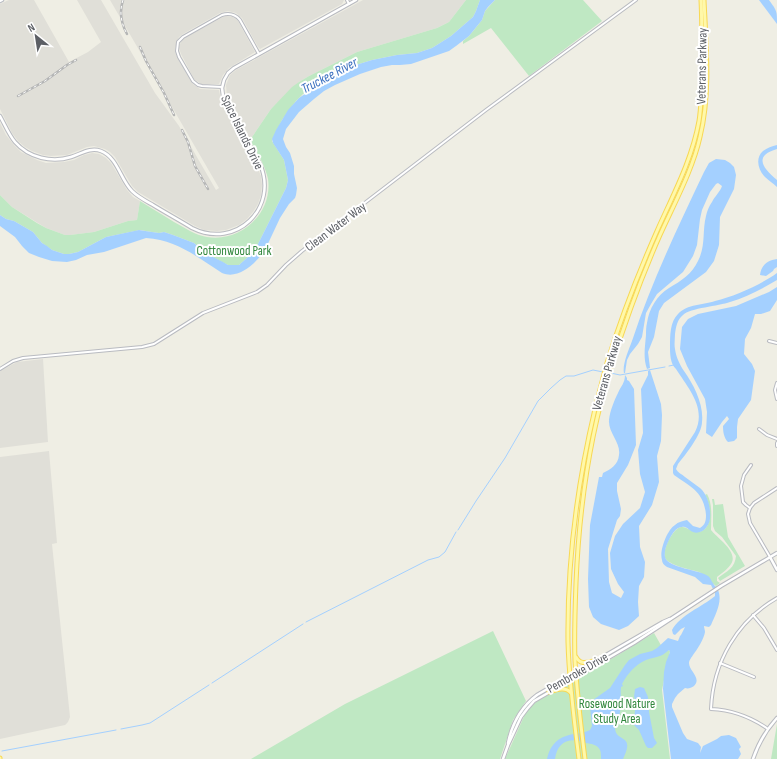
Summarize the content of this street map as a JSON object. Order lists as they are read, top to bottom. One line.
{"streets":{"main road":["Veterans Parkway"],"street":["Spice Islands Drive","Clean Water Way","Pembroke Drive"]},"crossings":[["Veterans Parkway","Pembroke Drive"]],"water":["Truckee River"],"parks":["Cottonwood Park","Rosewood Nature Study Area"],"north":"top left"}
